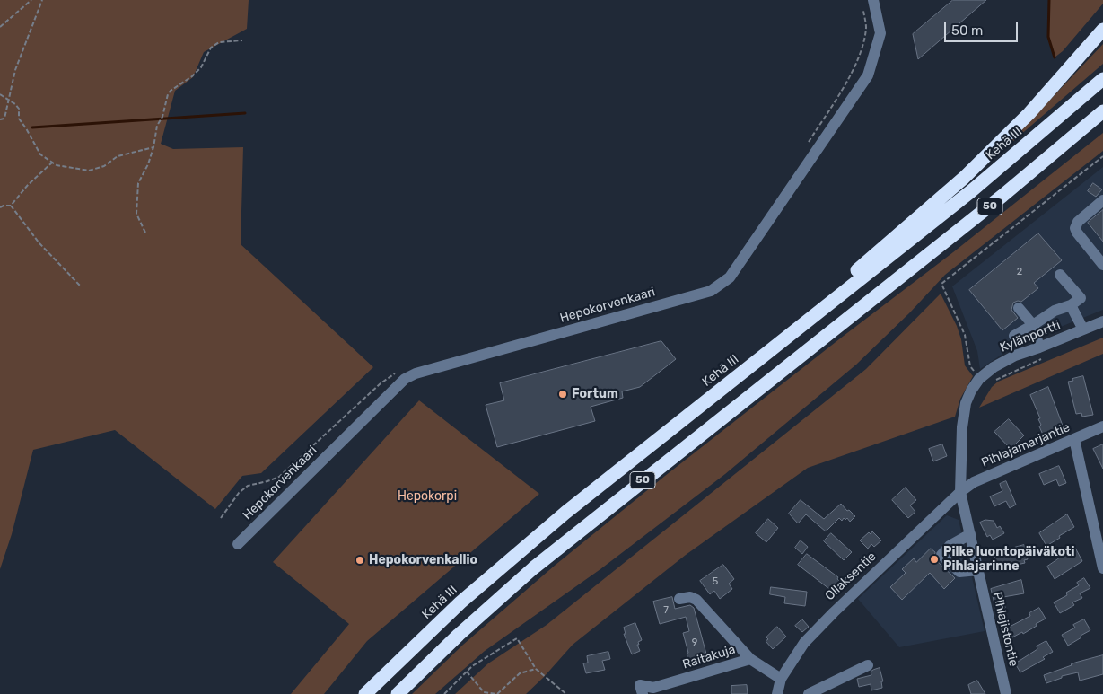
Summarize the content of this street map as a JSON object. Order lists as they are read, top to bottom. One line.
{"streets":{"highway":["Kehä III","50"],"street":["Hepokorvenkaari","Kylänportti","Pihlajamarjantie","Ollaksentie","Pihlajistontie","Raitakuja"]},"crossings":[["Kylänportti","Pihlajamarjantie"],["Kylänportti","Ollaksentie"],["Kylänportti","Pihlajistontie"],["Pihlajamarjantie","Ollaksentie"],["Pihlajamarjantie","Pihlajistontie"],["Ollaksentie","Pihlajistontie"],["Ollaksentie","Raitakuja"]],"parks":["Hepokorpi"],"places":["Fortum","Pilke luontopäiväkoti Pihlajarinne","Hepokorvenkallio"],"house_numbers":["2","5","7","9"],"scale_bar":"50 m"}
